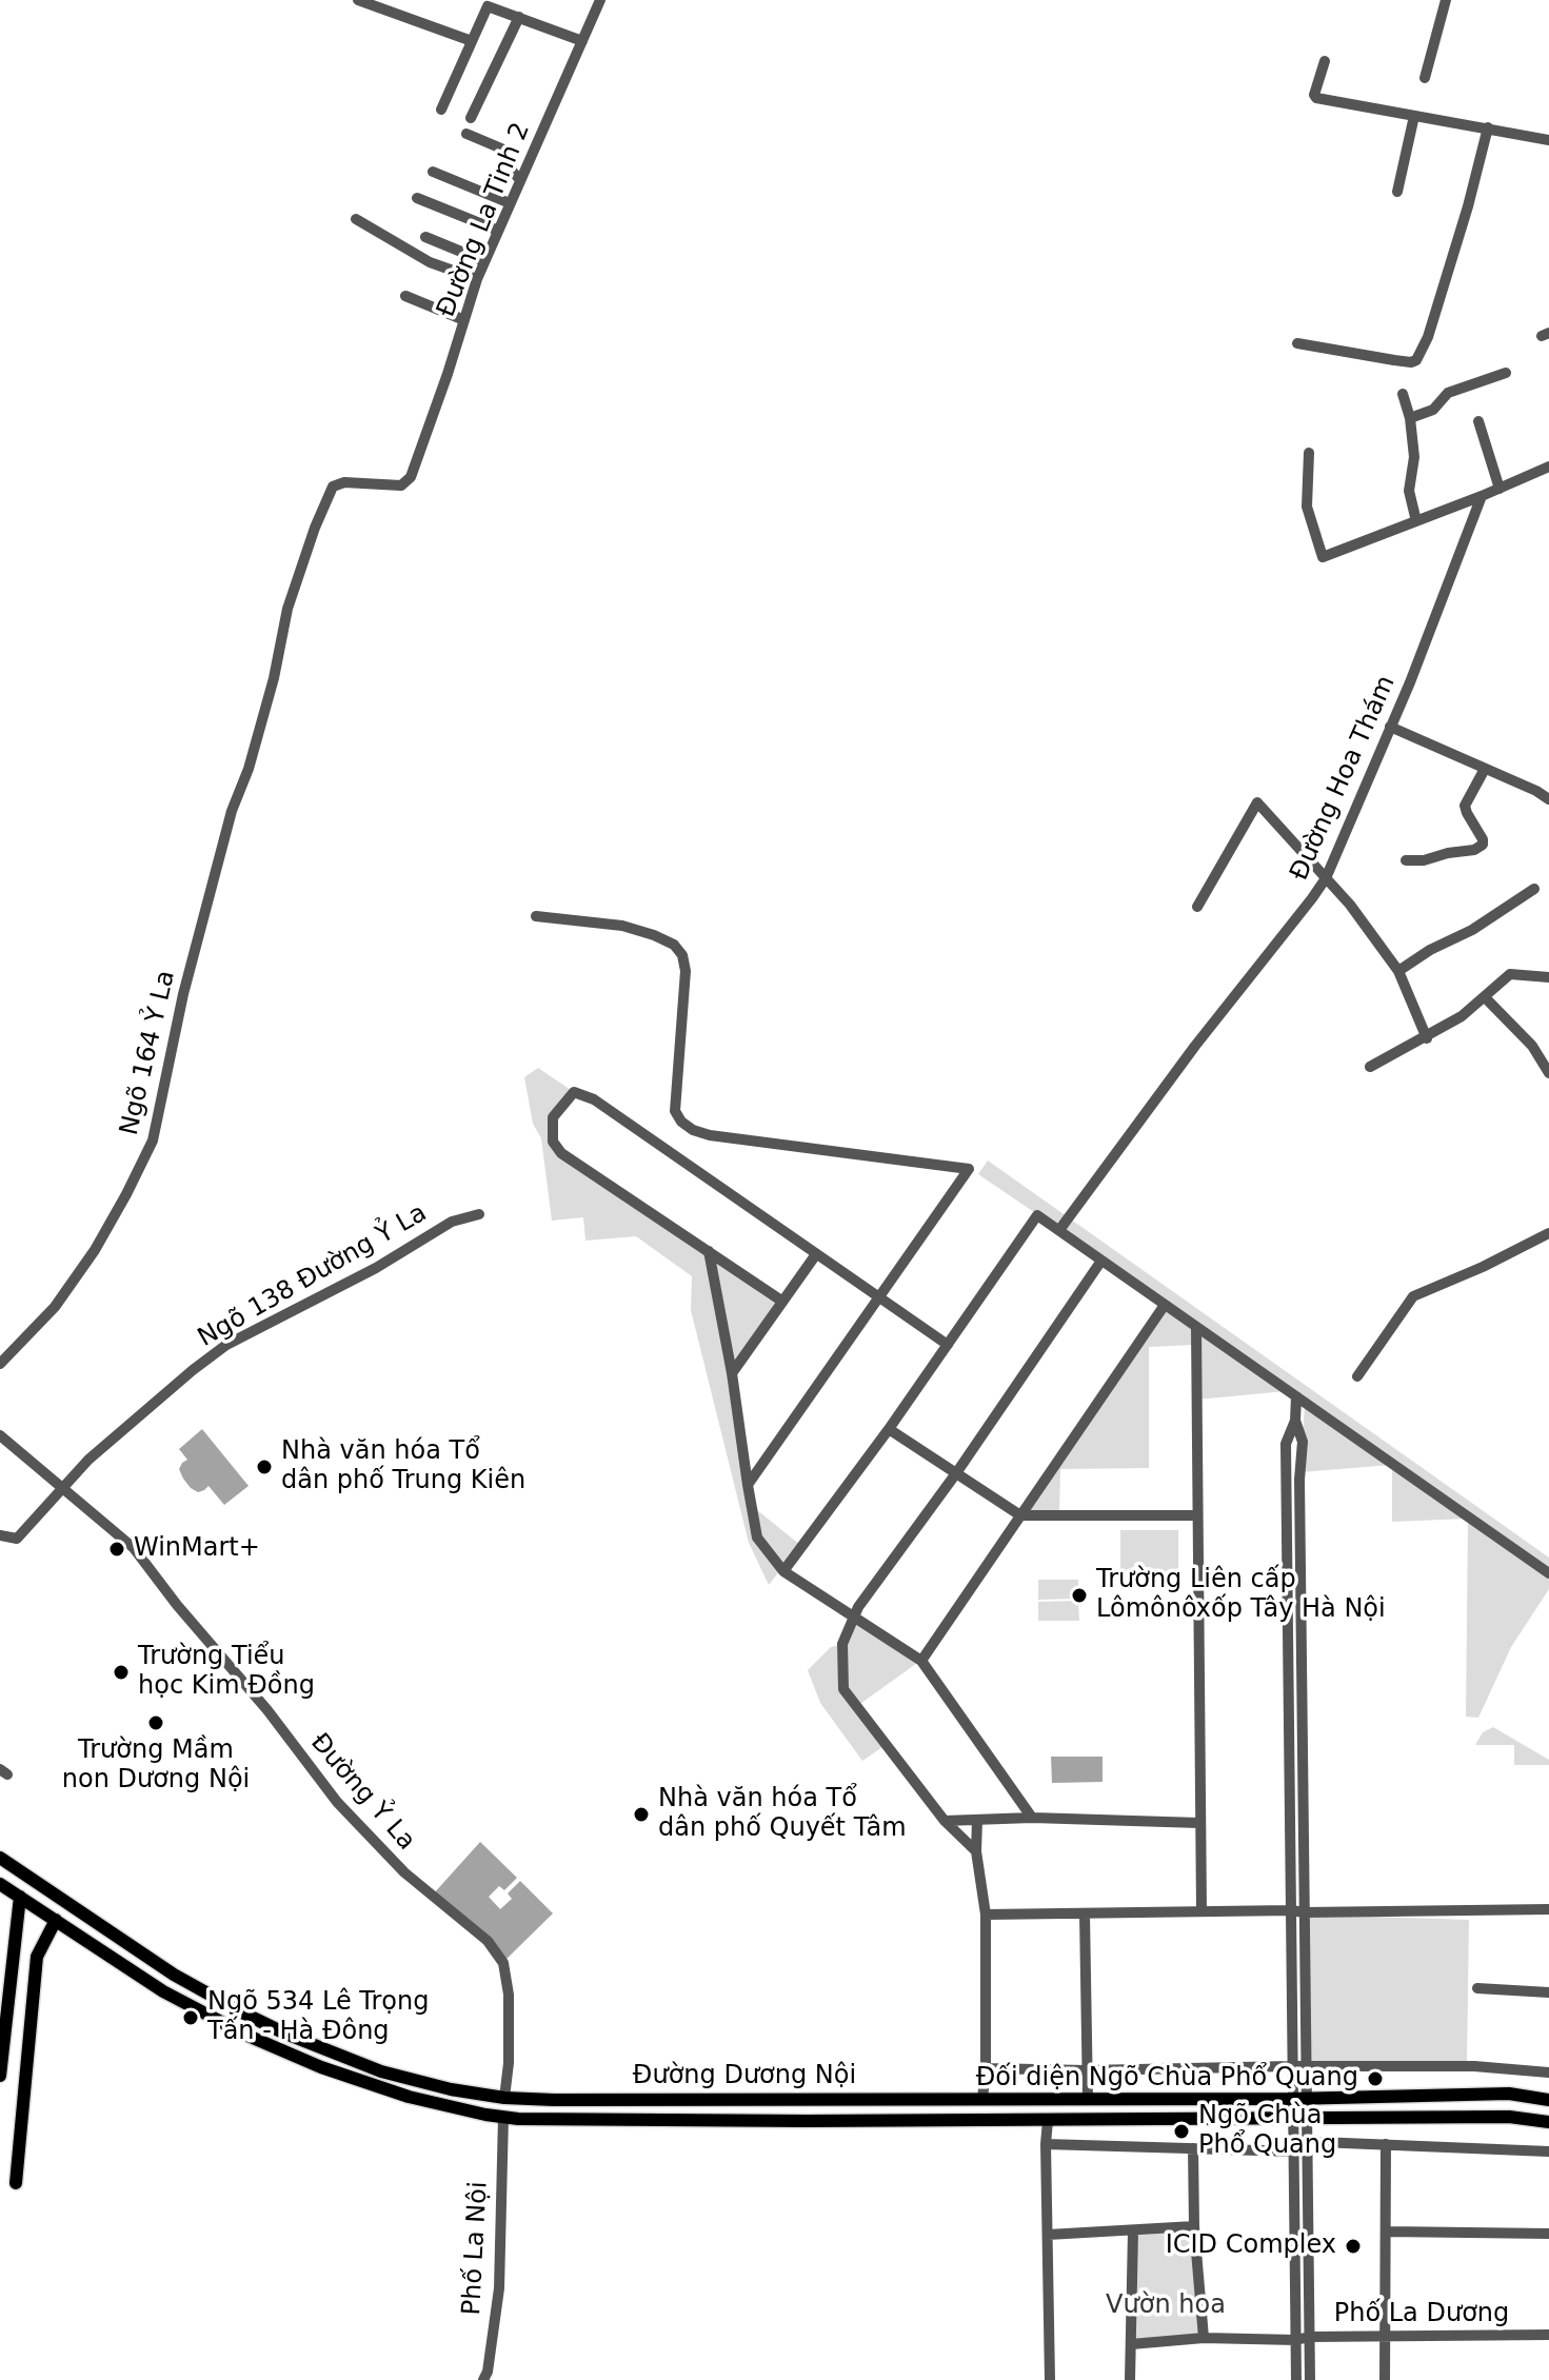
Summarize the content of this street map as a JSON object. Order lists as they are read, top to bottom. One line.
{"streets":{"main road":["Đường Dương Nội"],"street":["Đường La Tinh 2","Đường Hoa Thám","Ngõ 164 Ỷ La","Ngõ 138 Đường Ỷ La","Đường Ỷ La","Phố La Nội","Phố La Dương"]},"crossings":[["Đường La Tinh 2","Ngõ 164 Ỷ La"],["Ngõ 138 Đường Ỷ La","Đường Ỷ La"],["Đường Ỷ La","Đường Dương Nội"],["Đường Dương Nội","Phố La Nội"]],"parks":["Vườn hoa"],"places":["Nhà văn hóa Tổ dân phố Trung Kiên","WinMart+","Trường Liên cấp Lômônôxốp Tây Hà Nội","Trường Tiểu học Kim Đồng","Trường Mầm non Dương Nội","Nhà văn hóa Tổ dân phố Quyết Tâm","Ngõ 534 Lê Trọng Tấn - Hà Đông","Đối diện Ngõ Chùa Phổ Quang","Ngõ Chùa Phổ Quang","ICID Complex"]}
